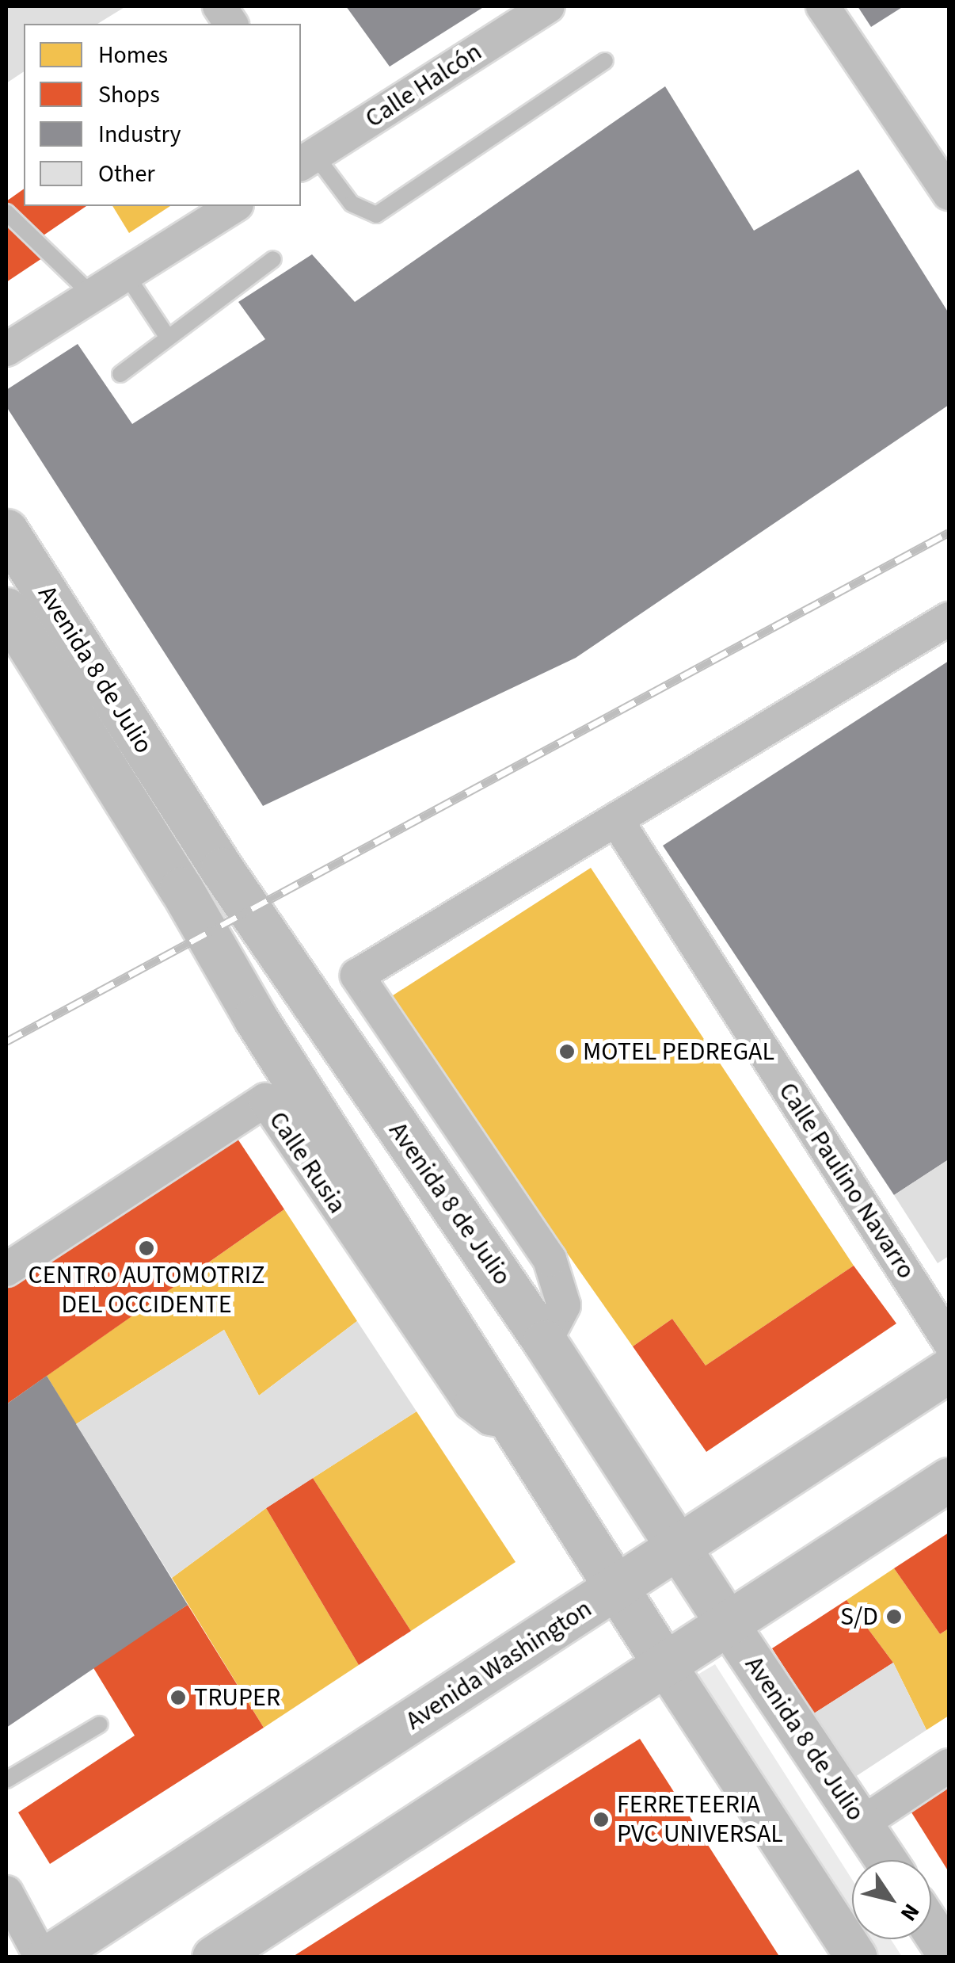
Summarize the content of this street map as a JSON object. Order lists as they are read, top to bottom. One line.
{"streets":{"main road":["Avenida 8 de Julio","Avenida Washington"],"street":["Calle Halcón","Calle Rusia","Calle Paulino Navarro"]},"crossings":[["Avenida 8 de Julio","Calle Rusia"],["Avenida 8 de Julio","Avenida Washington"]],"places":["MOTEL PEDREGAL","CENTRO AUTOMOTRIZ DEL OCCIDENTE","S/D","TRUPER","FERRETEERIA PVC UNIVERSAL"],"legend":["Homes","Shops","Industry","Other"],"north":"bottom right"}
